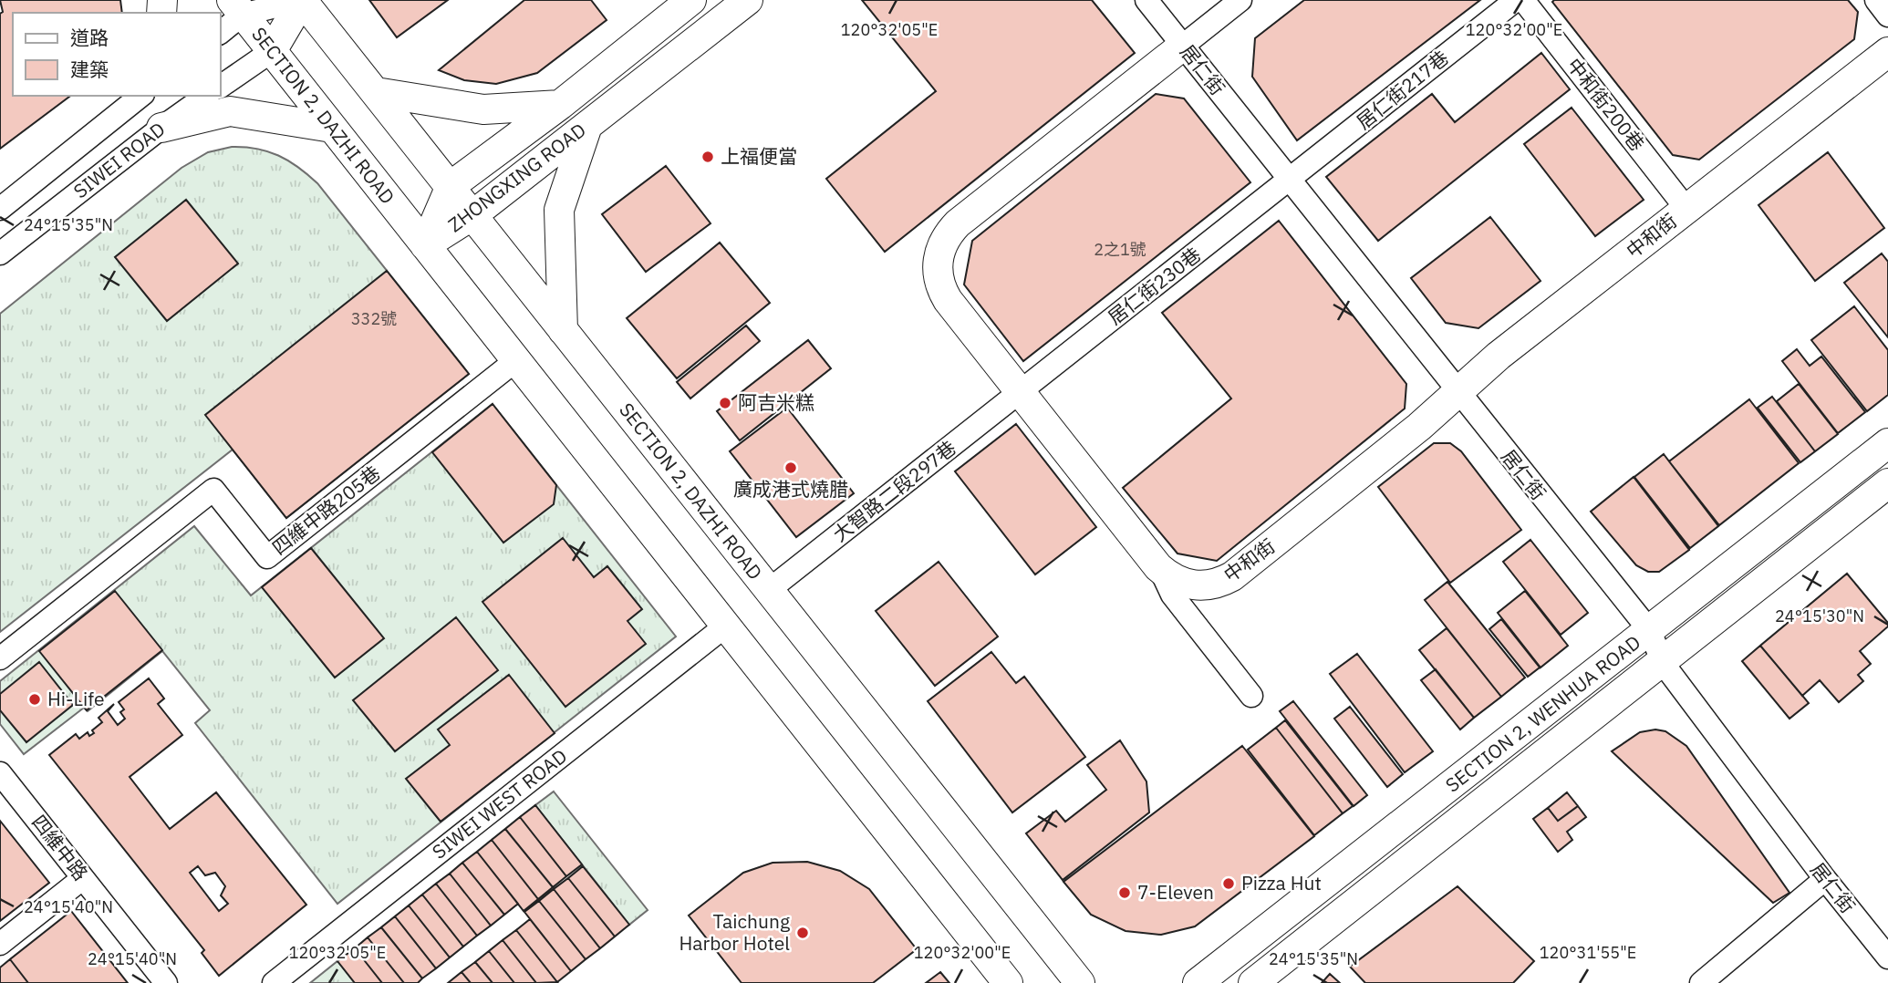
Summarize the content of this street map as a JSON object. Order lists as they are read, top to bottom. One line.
{"streets":{"street":["居仁街","居仁街217巷","中和街200巷","SECTION 2, DAZHI ROAD","SIWEI ROAD","ZHONGXING ROAD","中和街","居仁街230巷","大智路二段297巷","四維中路205巷","SECTION 2, WENHUA ROAD","SIWEI WEST ROAD","四維中路"]},"crossings":[["居仁街","居仁街217巷"],["居仁街","中和街"],["居仁街","居仁街230巷"],["居仁街","SECTION 2, WENHUA ROAD"],["居仁街217巷","居仁街230巷"],["中和街200巷","中和街"],["SECTION 2, DAZHI ROAD","ZHONGXING ROAD"],["SECTION 2, DAZHI ROAD","大智路二段297巷"],["SECTION 2, DAZHI ROAD","四維中路205巷"],["SECTION 2, DAZHI ROAD","SIWEI WEST ROAD"],["中和街","居仁街230巷"],["中和街","大智路二段297巷"],["居仁街230巷","大智路二段297巷"]],"places":["上福便當","阿吉米糕","廣成港式燒腊","Hi-Life","Pizza Hut","7-Eleven","Taichung Harbor Hotel"],"house_numbers":["2之1號","332號"],"legend":["道路","建築"],"coordinates":["120°32'05\"E","120°32'00\"E","24°15'35\"N","24°15'30\"N","24°15'40\"N","120°31'55\"E"]}
